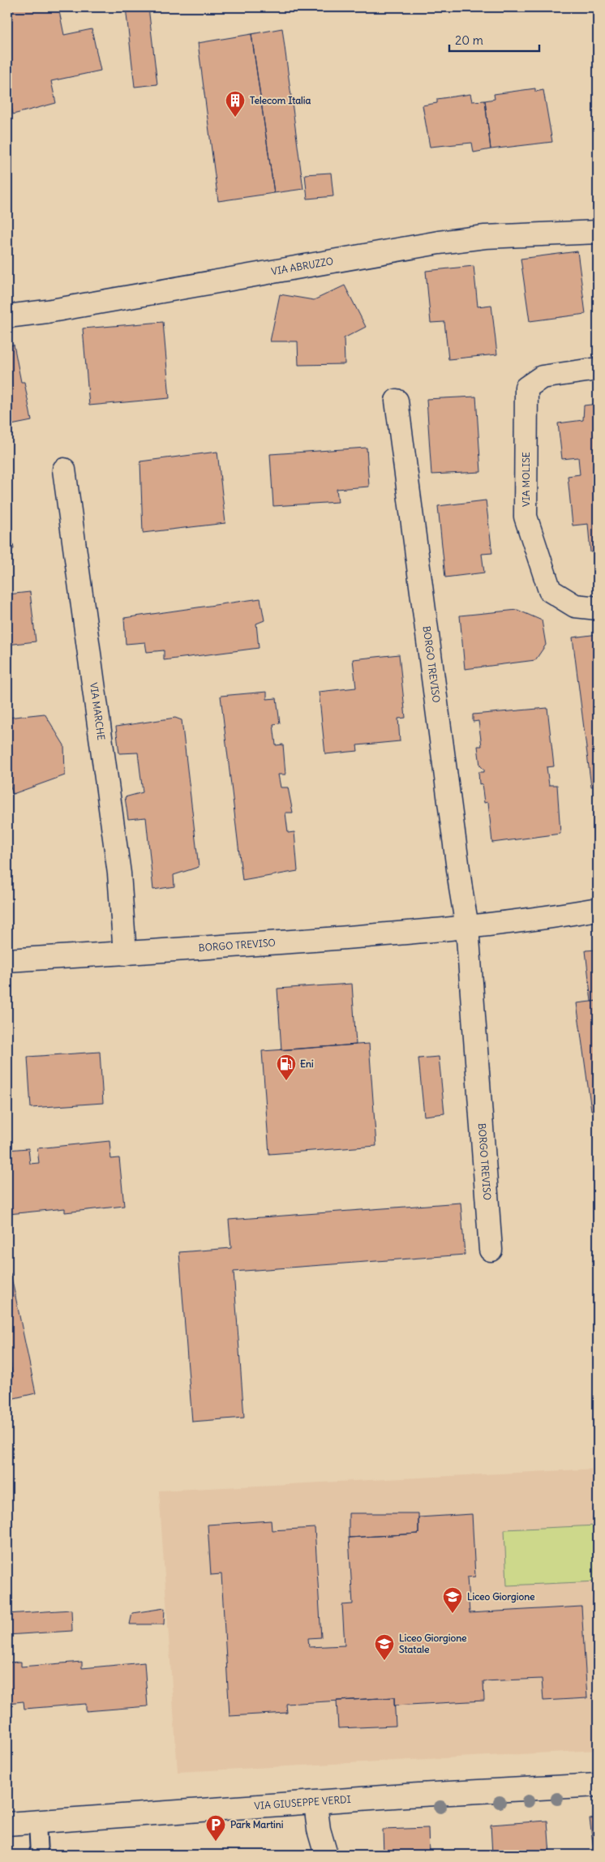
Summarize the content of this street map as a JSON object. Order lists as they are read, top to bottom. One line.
{"streets":{"street":["VIA ABRUZZO","VIA MOLISE","BORGO TREVISO","VIA MARCHE","VIA GIUSEPPE VERDI"]},"crossings":[["BORGO TREVISO","VIA MARCHE"]],"places":{"building":["Telecom Italia"],"fuel station":["Eni"],"school or university":["Liceo Giorgione","Liceo Giorgione Statale"],"parking":["Park Martini"]},"scale_bar":"20 m"}
